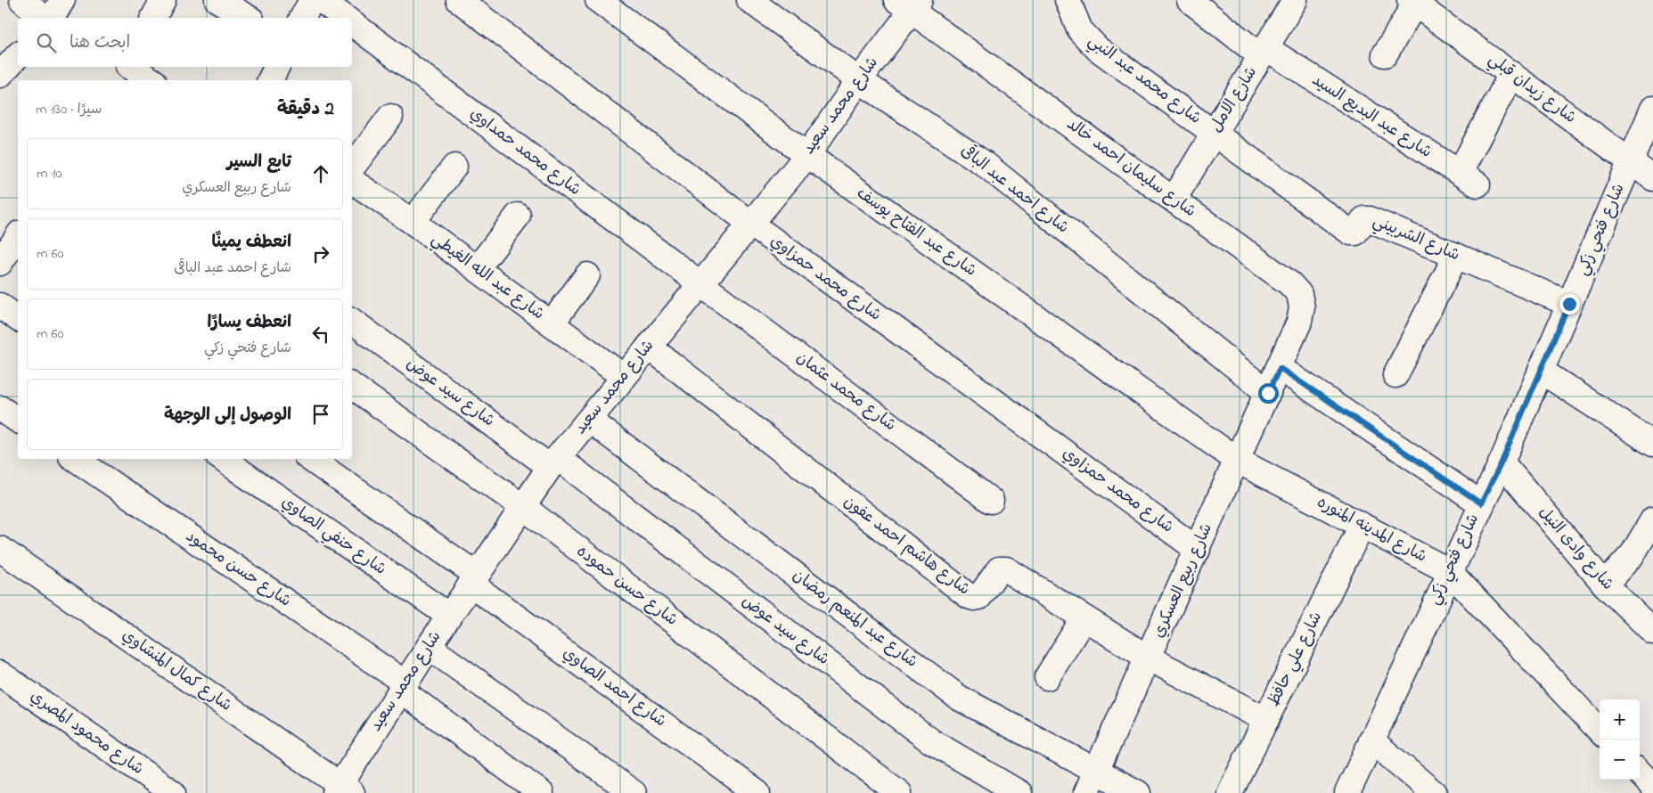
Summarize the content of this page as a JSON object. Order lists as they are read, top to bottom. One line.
{"streets":{"street":["شارع محمد عبد النبي","شارع زيدان قبلي","شارع الامل","شارع محمد سعيد","شارع عبد البديع السيد","شارع محمد حمداوي","شارع سليمان احمد خالد","شارع احمد عبد الباقى","شارع فتحي زكي","شارع عبد الفتاح يوسف","شارع الشربيني","شارع عبد الله الغيطي","شارع محمد حمزاوي","شارع محمد عثمان","شارع سيد عوض","شارع المدينه المنوره","شارع حنفي الصاوي","شارع هاشم احمد عفون","شارع وادى النيل","شارع حسن محمود","شارع ربيع العسكري","شارع حسن حموده","شارع عبد المنعم رمضان","شارع علي حافظ","شارع كمال المنشاوي","شارع احمد الصاوي","شارع محمود المصري"]},"crossings":[["شارع محمد عبد النبي","شارع الامل"],["شارع محمد عبد النبي","شارع الشربيني"],["شارع زيدان قبلي","شارع عبد البديع السيد"],["شارع زيدان قبلي","شارع فتحي زكي"],["شارع الامل","شارع عبد البديع السيد"],["شارع الامل","شارع سليمان احمد خالد"],["شارع الامل","شارع الشربيني"],["شارع محمد سعيد","شارع محمد حمداوي"],["شارع محمد سعيد","شارع سليمان احمد خالد"],["شارع محمد سعيد","شارع احمد عبد الباقى"],["شارع محمد سعيد","شارع عبد الفتاح يوسف"],["شارع محمد سعيد","شارع عبد الله الغيطي"],["شارع محمد سعيد","شارع محمد حمزاوي"],["شارع محمد سعيد","شارع محمد عثمان"],["شارع محمد سعيد","شارع سيد عوض"],["شارع محمد سعيد","شارع حنفي الصاوي"],["شارع محمد سعيد","شارع هاشم احمد عفون"],["شارع محمد سعيد","شارع حسن محمود"],["شارع محمد سعيد","شارع حسن حموده"],["شارع محمد سعيد","شارع عبد المنعم رمضان"],["شارع محمد سعيد","شارع كمال المنشاوي"],["شارع محمد سعيد","شارع احمد الصاوي"],["شارع محمد حمداوي","شارع محمد عثمان"],["شارع سليمان احمد خالد","شارع ربيع العسكري"],["شارع احمد عبد الباقى","شارع ربيع العسكري"],["شارع فتحي زكي","شارع الشربيني"],["شارع فتحي زكي","شارع المدينه المنوره"],["شارع فتحي زكي","شارع وادى النيل"],["شارع عبد الفتاح يوسف","شارع المدينه المنوره"],["شارع عبد الفتاح يوسف","شارع ربيع العسكري"],["شارع محمد حمزاوي","شارع ربيع العسكري"],["شارع المدينه المنوره","شارع ربيع العسكري"],["شارع المدينه المنوره","شارع علي حافظ"],["شارع هاشم احمد عفون","شارع ربيع العسكري"],["شارع هاشم احمد عفون","شارع علي حافظ"],["شارع ربيع العسكري","شارع عبد المنعم رمضان"]],"page":{"search":"ابحث هنا","heading":["2 دقيقة","سيرًا · 130 m"],"list":[["تابع السير","شارع ربيع العسكري","10 m"],["انعطف يمينًا","شارع احمد عبد الباقى","60 m"],["انعطف يسارًا","شارع فتحي زكي","60 m"],"الوصول إلى الوجهة"],"map_buttons":["+","−"]}}
